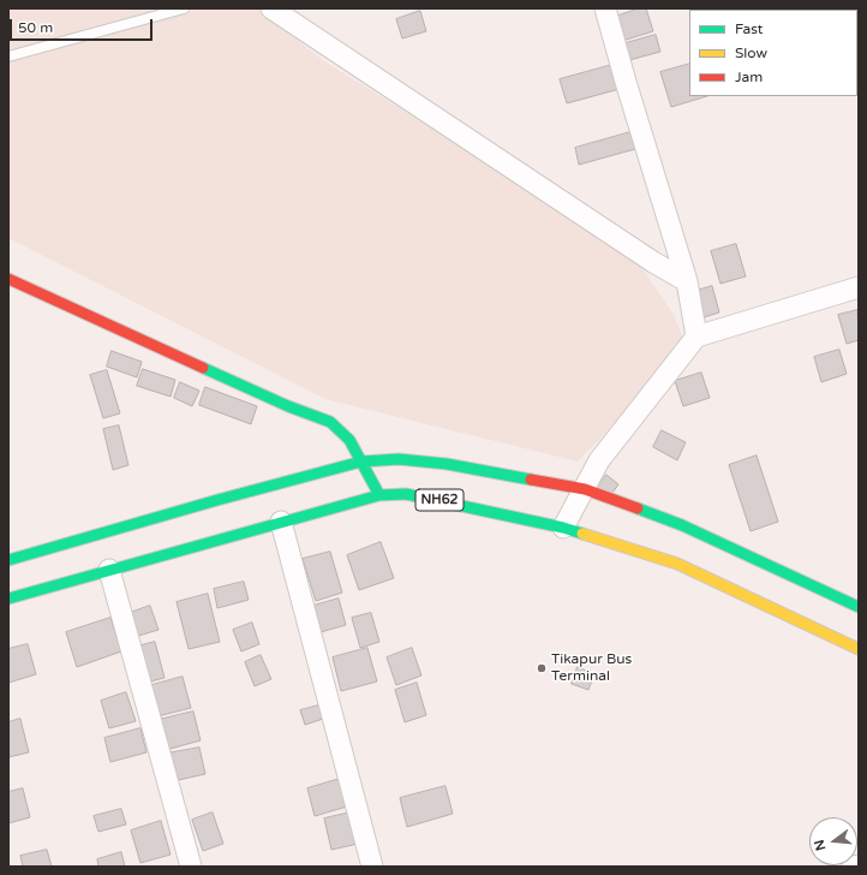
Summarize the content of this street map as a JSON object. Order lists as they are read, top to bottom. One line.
{"streets":{"main road":["NH62"]},"places":["Tikapur Bus Terminal"],"legend":["Fast","Slow","Jam"],"scale_bar":"50 m","north":"left"}
